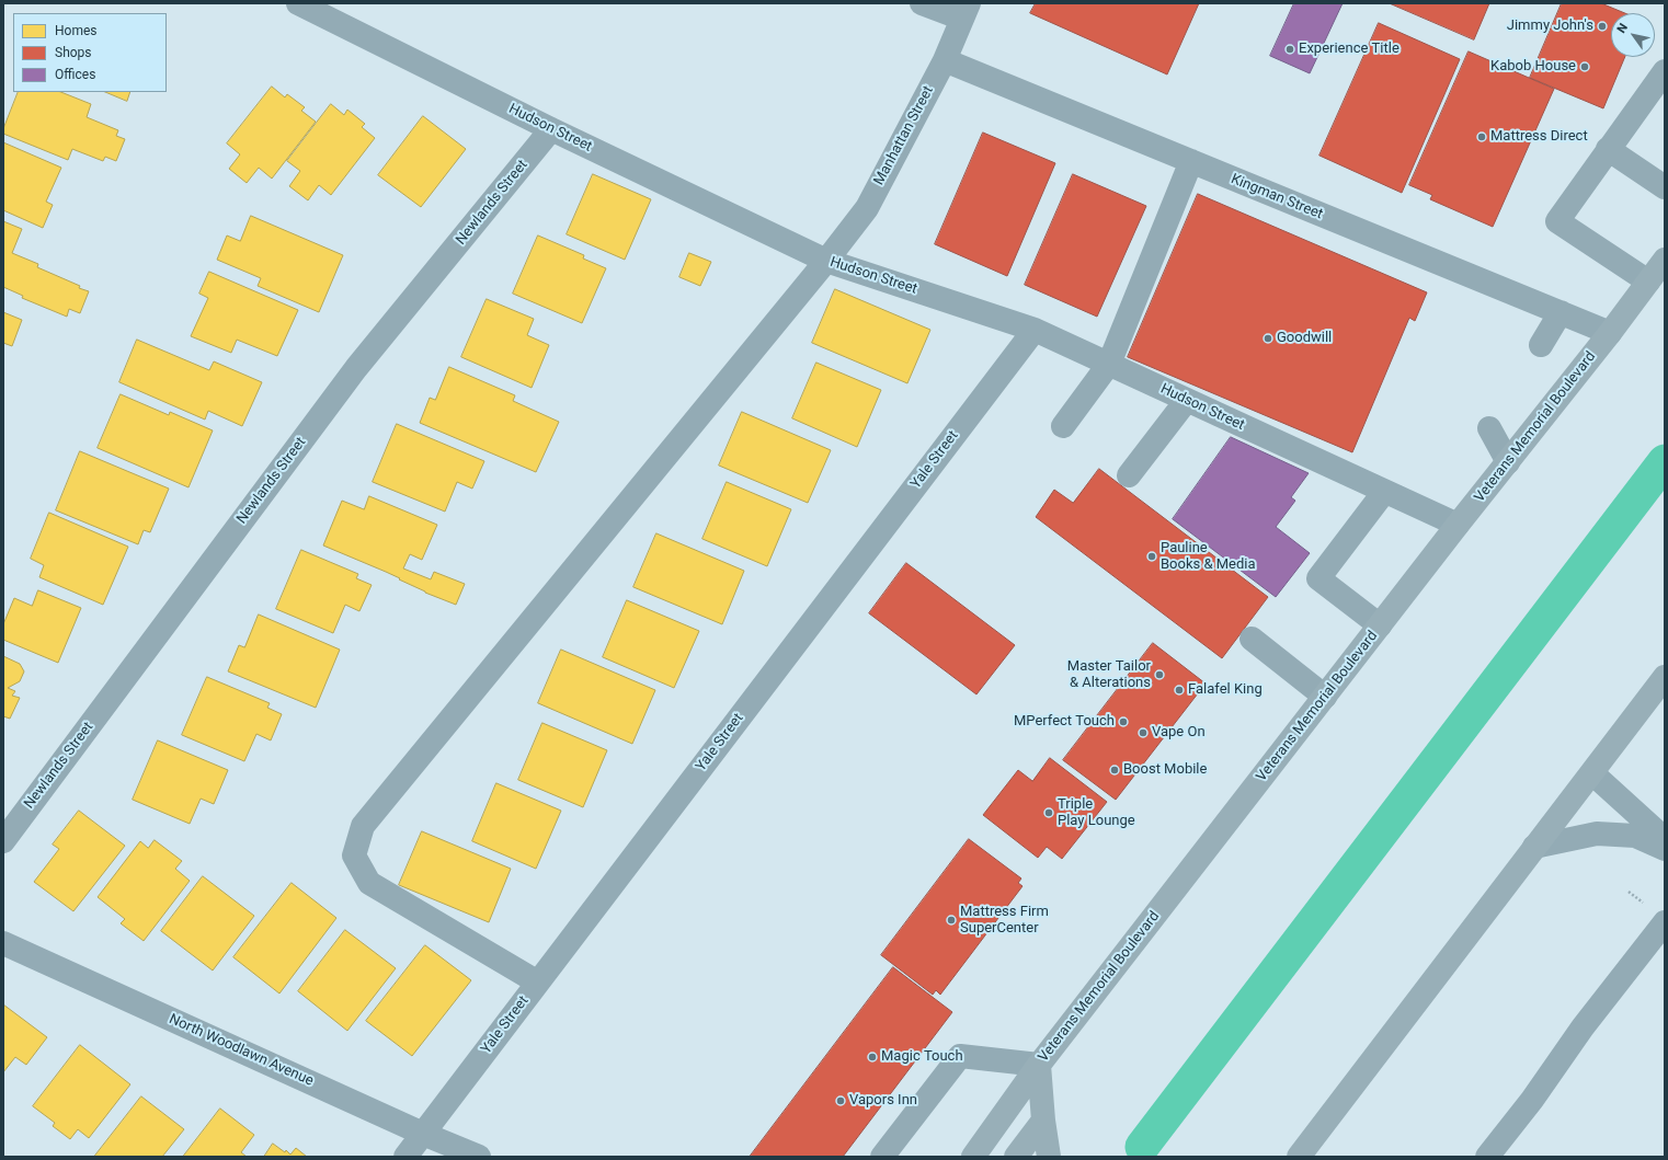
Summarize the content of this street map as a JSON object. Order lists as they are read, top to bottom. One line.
{"streets":{"main road":["Veterans Memorial Boulevard"],"street":["Hudson Street","Manhattan Street","Kingman Street","Newlands Street","Yale Street","North Woodlawn Avenue"]},"crossings":[["Hudson Street","Manhattan Street"],["Hudson Street","Newlands Street"],["Hudson Street","Veterans Memorial Boulevard"],["Hudson Street","Yale Street"],["Manhattan Street","Kingman Street"],["Manhattan Street","Yale Street"],["Kingman Street","Veterans Memorial Boulevard"],["Yale Street","North Woodlawn Avenue"]],"places":["Jimmy John's","Experience Title","Kabob House","Mattress Direct","Goodwill","Pauline Books & Media","Master Tailor & Alterations","Falafel King","MPerfect Touch","Vape On","Boost Mobile","Triple Play Lounge","Mattress Firm SuperCenter","Magic Touch","Vapors Inn"],"legend":["Homes","Shops","Offices"],"north":"top left"}
